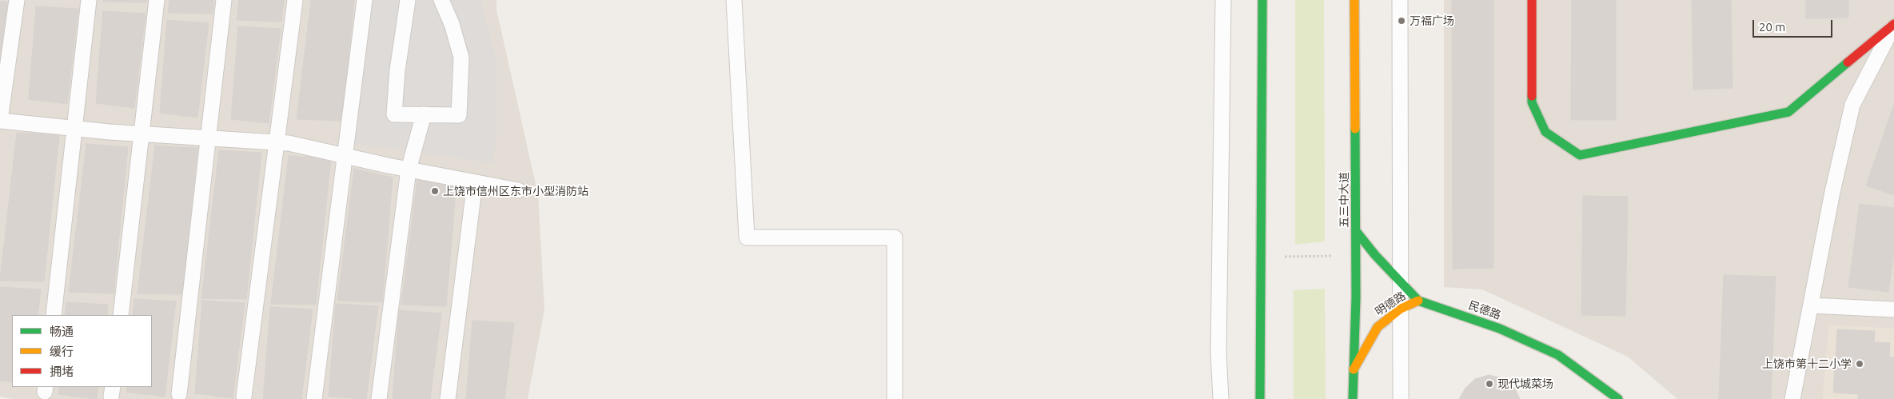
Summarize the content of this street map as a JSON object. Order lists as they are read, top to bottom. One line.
{"streets":{"street":["五三中大道","明德路","民德路"]},"crossings":[["五三中大道","明德路"],["五三中大道","民德路"],["明德路","民德路"]],"places":["万福广场","上饶市信州区东市小型消防站","上饶市第十二小学","现代城菜场"],"legend":["畅通","缓行","拥堵"],"scale_bar":"20 m"}
